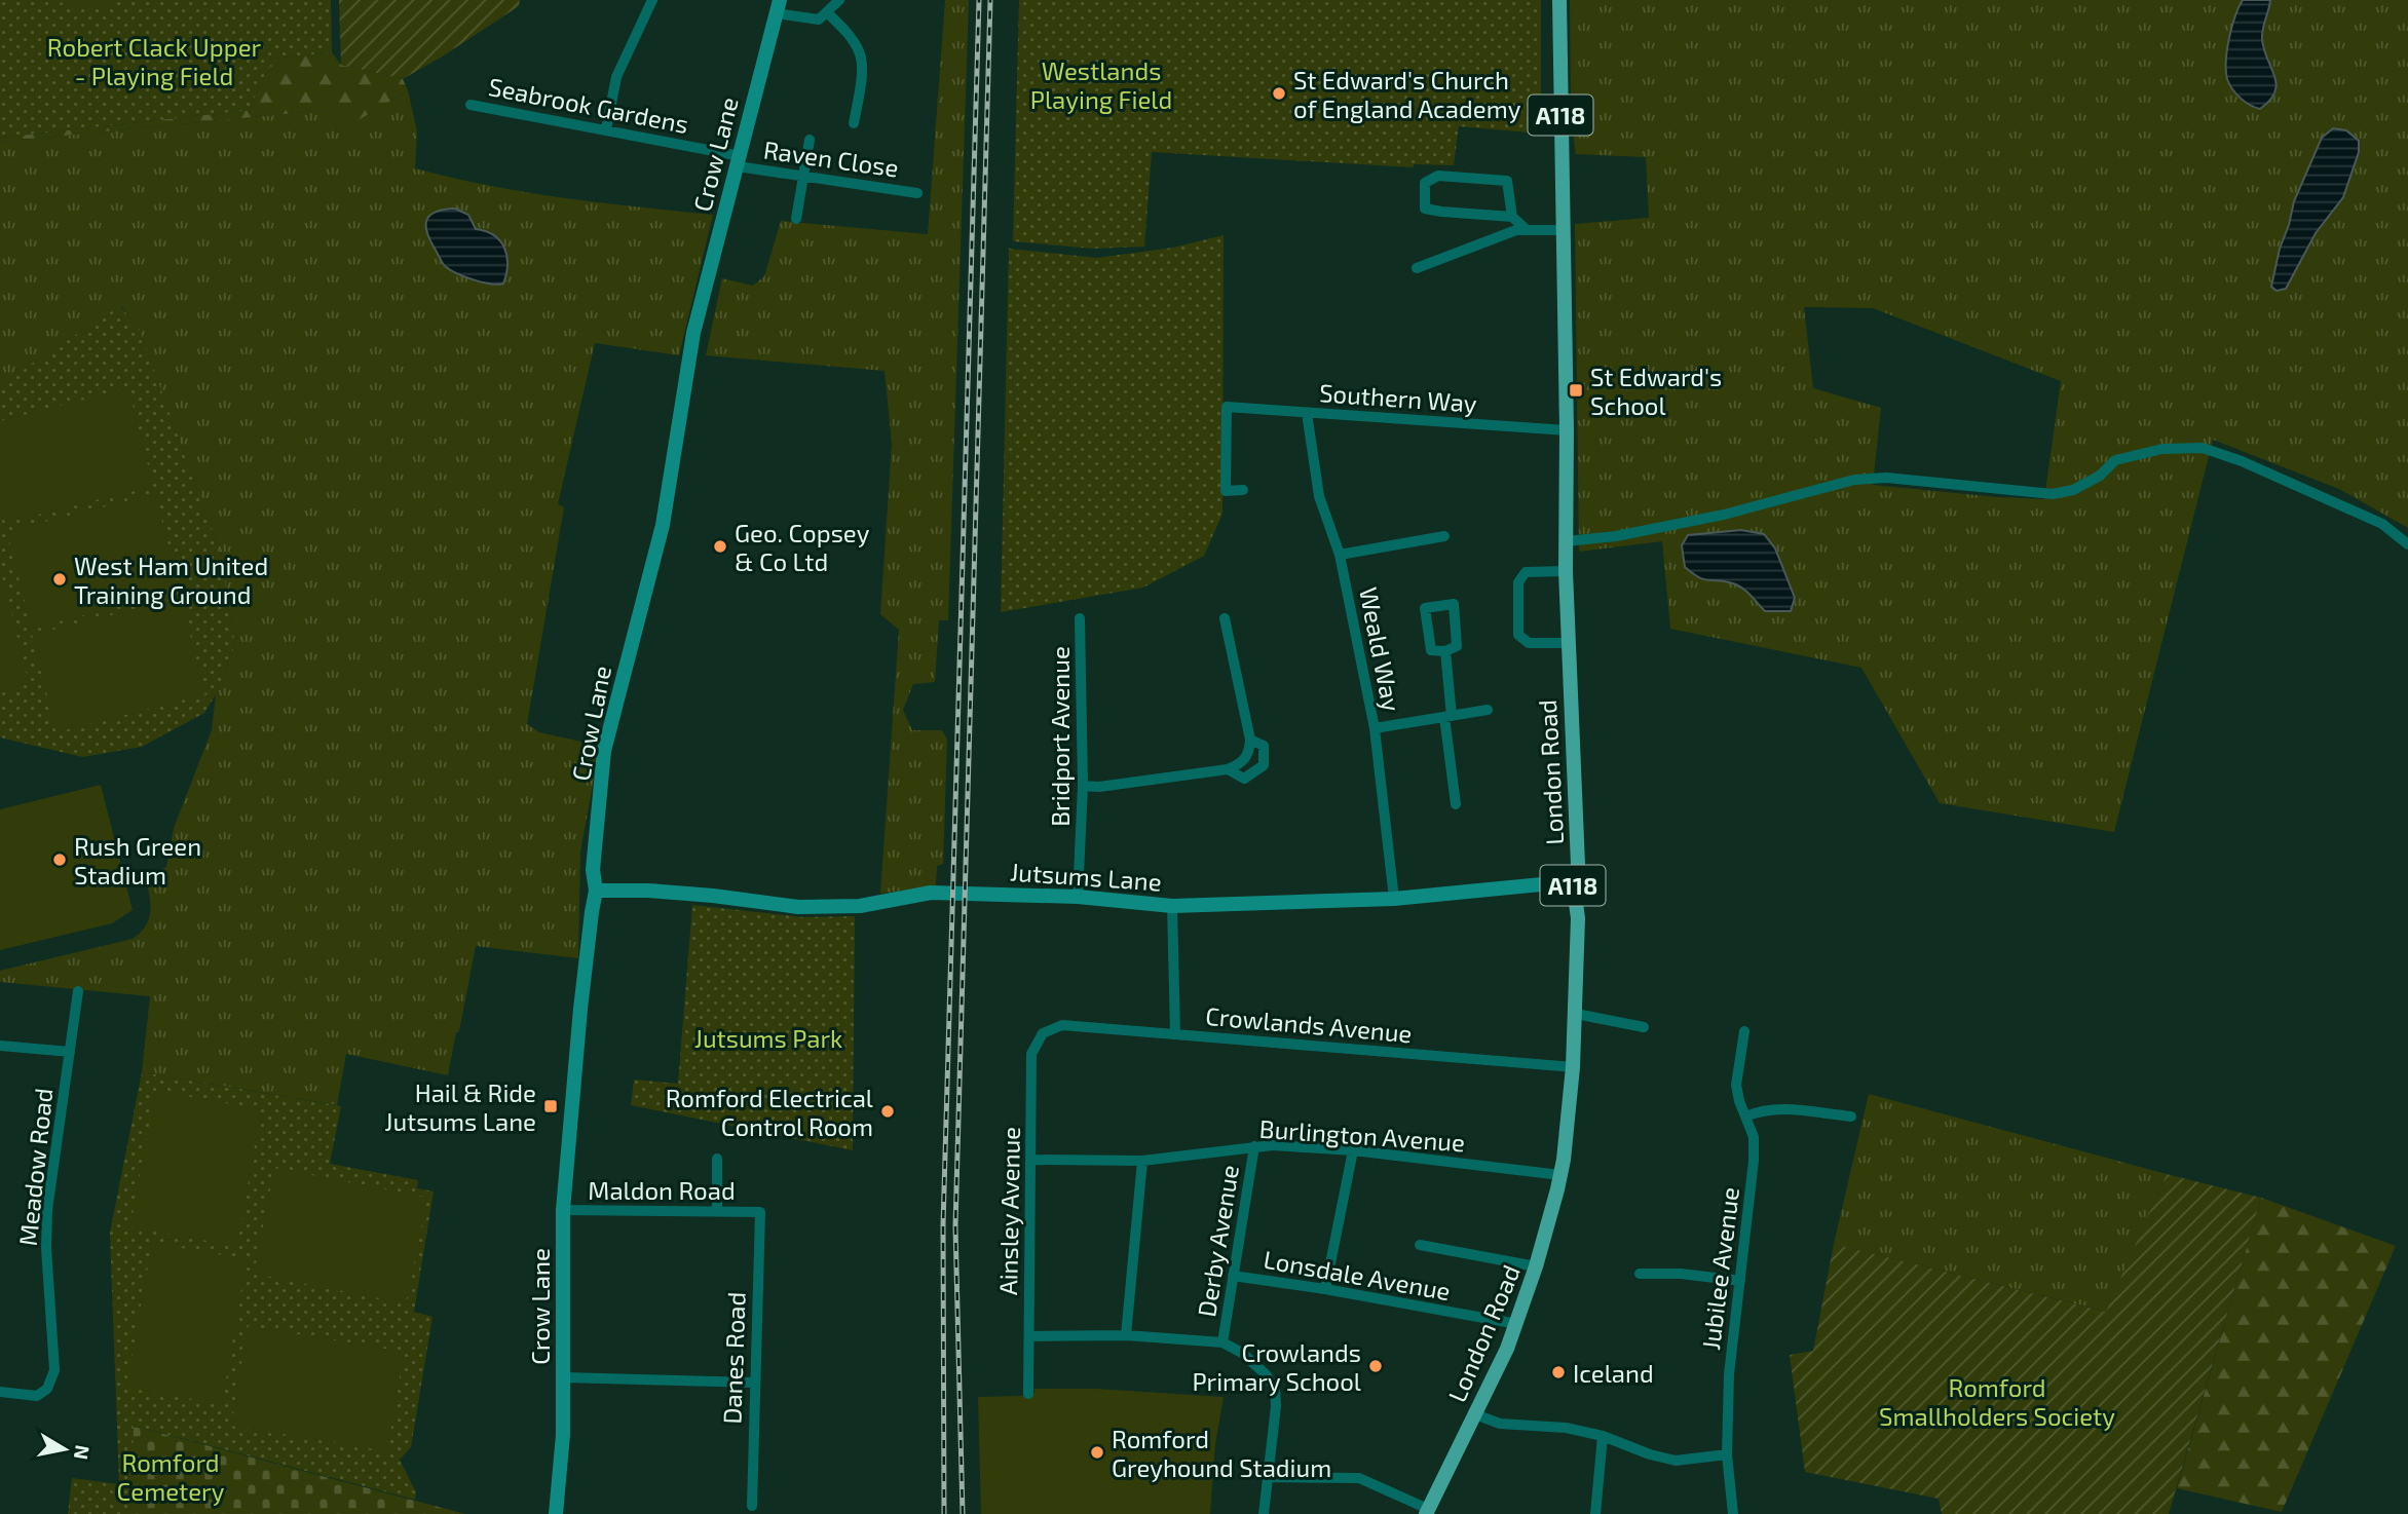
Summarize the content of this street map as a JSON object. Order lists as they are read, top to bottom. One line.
{"streets":{"main road":["A118","London Road"],"street":["Seabrook Gardens","Crow Lane","Raven Close","Southern Way","Weald Way","Bridport Avenue","Jutsums Lane","Crowlands Avenue","Burlington Avenue","Meadow Road","Maldon Road","Ainsley Avenue","Derby Avenue","Jubilee Avenue","Lonsdale Avenue","Danes Road"]},"crossings":[["Seabrook Gardens","Crow Lane"],["Seabrook Gardens","Raven Close"],["Crow Lane","Raven Close"],["Crow Lane","Jutsums Lane"],["Crow Lane","Maldon Road"],["Southern Way","Weald Way"],["Southern Way","London Road"],["Weald Way","Jutsums Lane"],["Bridport Avenue","Jutsums Lane"],["London Road","Jutsums Lane"],["London Road","Crowlands Avenue"],["London Road","Burlington Avenue"],["London Road","Lonsdale Avenue"],["Crowlands Avenue","Ainsley Avenue"],["Burlington Avenue","Ainsley Avenue"],["Burlington Avenue","Derby Avenue"],["Maldon Road","Danes Road"],["Derby Avenue","Lonsdale Avenue"]],"parks":["Robert Clack Upper - Playing Field","Westlands Playing Field","Jutsums Park","Romford Smallholders Society","Romford Cemetery"],"places":{"other":["St Edward's Church of England Academy","Geo. Copsey & Co Ltd","West Ham United Training Ground","Rush Green Stadium","Romford Electrical Control Room","Crowlands Primary School","Iceland","Romford Greyhound Stadium"],"transit":["St Edward's School","Hail & Ride Jutsums Lane"]},"north":"right"}
